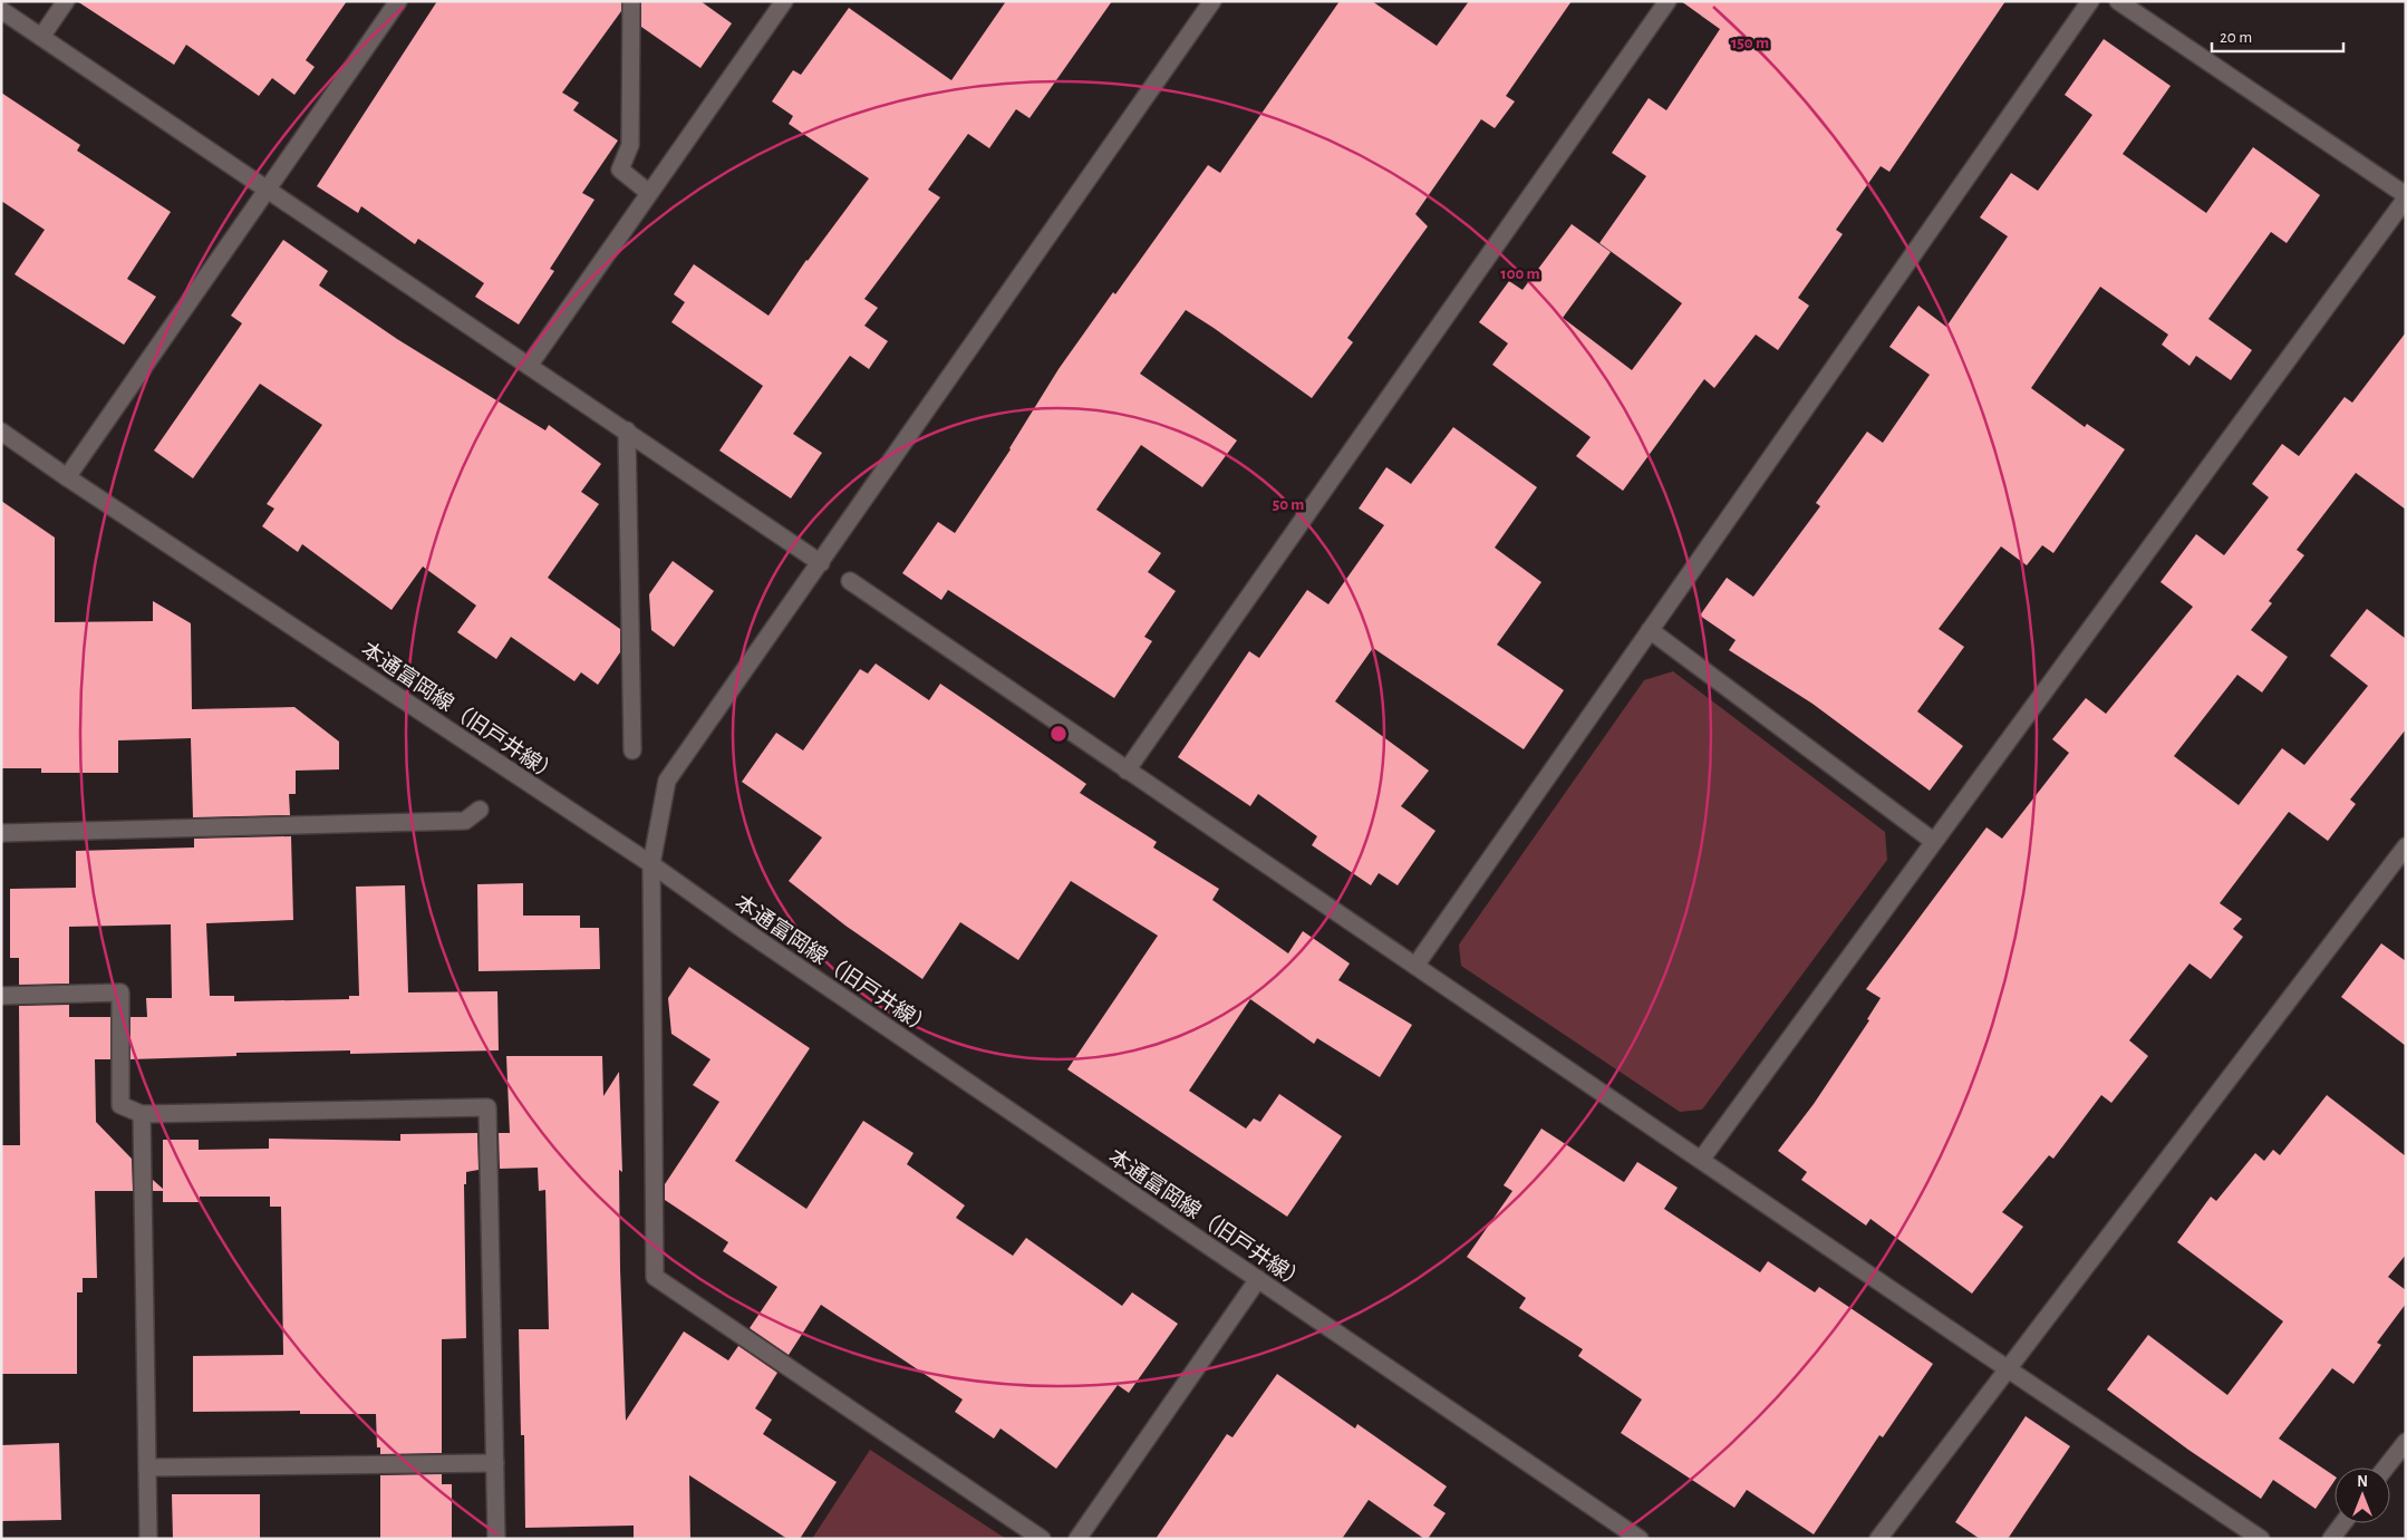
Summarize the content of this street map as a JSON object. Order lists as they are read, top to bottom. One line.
{"streets":{"street":["本通富岡線（旧戸井線）"]},"scale_bar":"20 m","north":"top","rings":["150 m","100 m","50 m"]}
